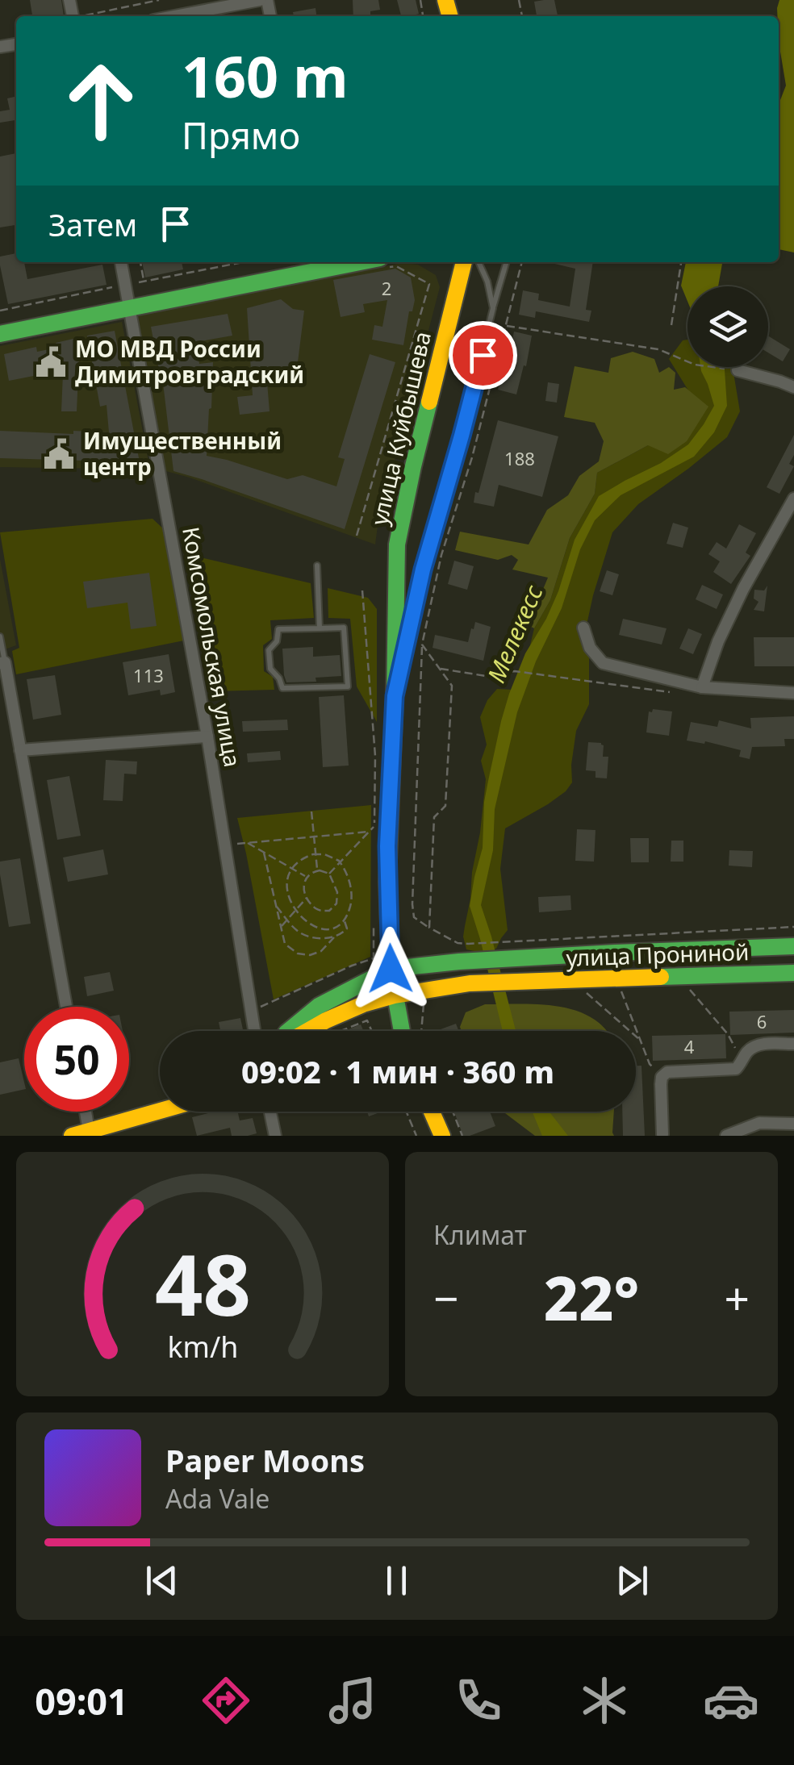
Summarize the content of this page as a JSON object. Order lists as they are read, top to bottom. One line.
{"streets":{"main road":["улица Куйбышева","улица Прониной"],"street":["Комсомольская улица"]},"crossings":[["улица Куйбышева","улица Прониной"]],"water":["Мелекесс"],"places":{"public building":["МО МВД России Димитровградский","Имущественный центр"]},"house_numbers":["2","188","113","6","4"],"page":{"turn":["160 m","Прямо"],"then":"Затем","limit":"50","trip":"09:02 · 1 мин · 360 m","tile":"Климат","heat":["−","22°","+"],"song":["Paper Moons","Ada Vale"],"tabs":"09:01","gauge":["48","km/h"]}}
